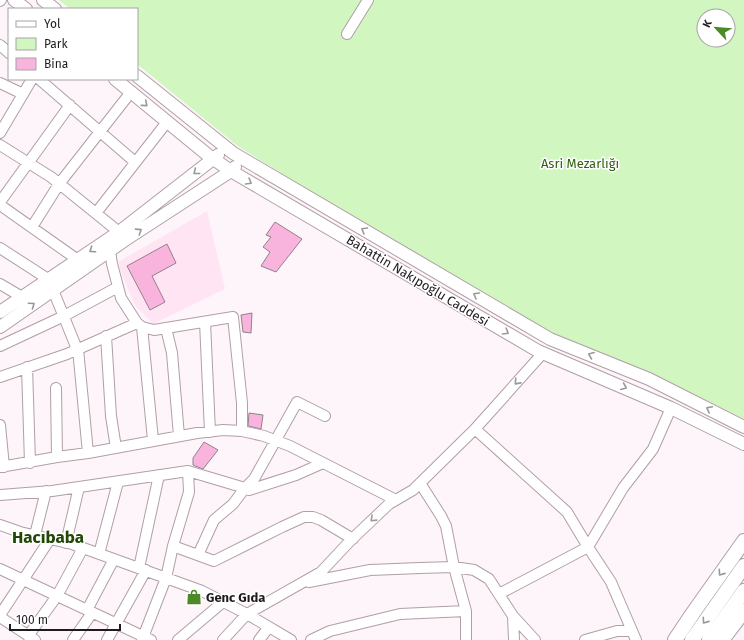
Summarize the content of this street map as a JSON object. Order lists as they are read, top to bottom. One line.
{"streets":{"main road":["Bahattin Nakıpoğlu Caddesi"]},"districts":["Hacıbaba"],"parks":["Asri Mezarlığı"],"places":{"shop":["Genc Gıda"]},"legend":["Yol","Park","Bina"],"scale_bar":"100 m","north":"top left"}
